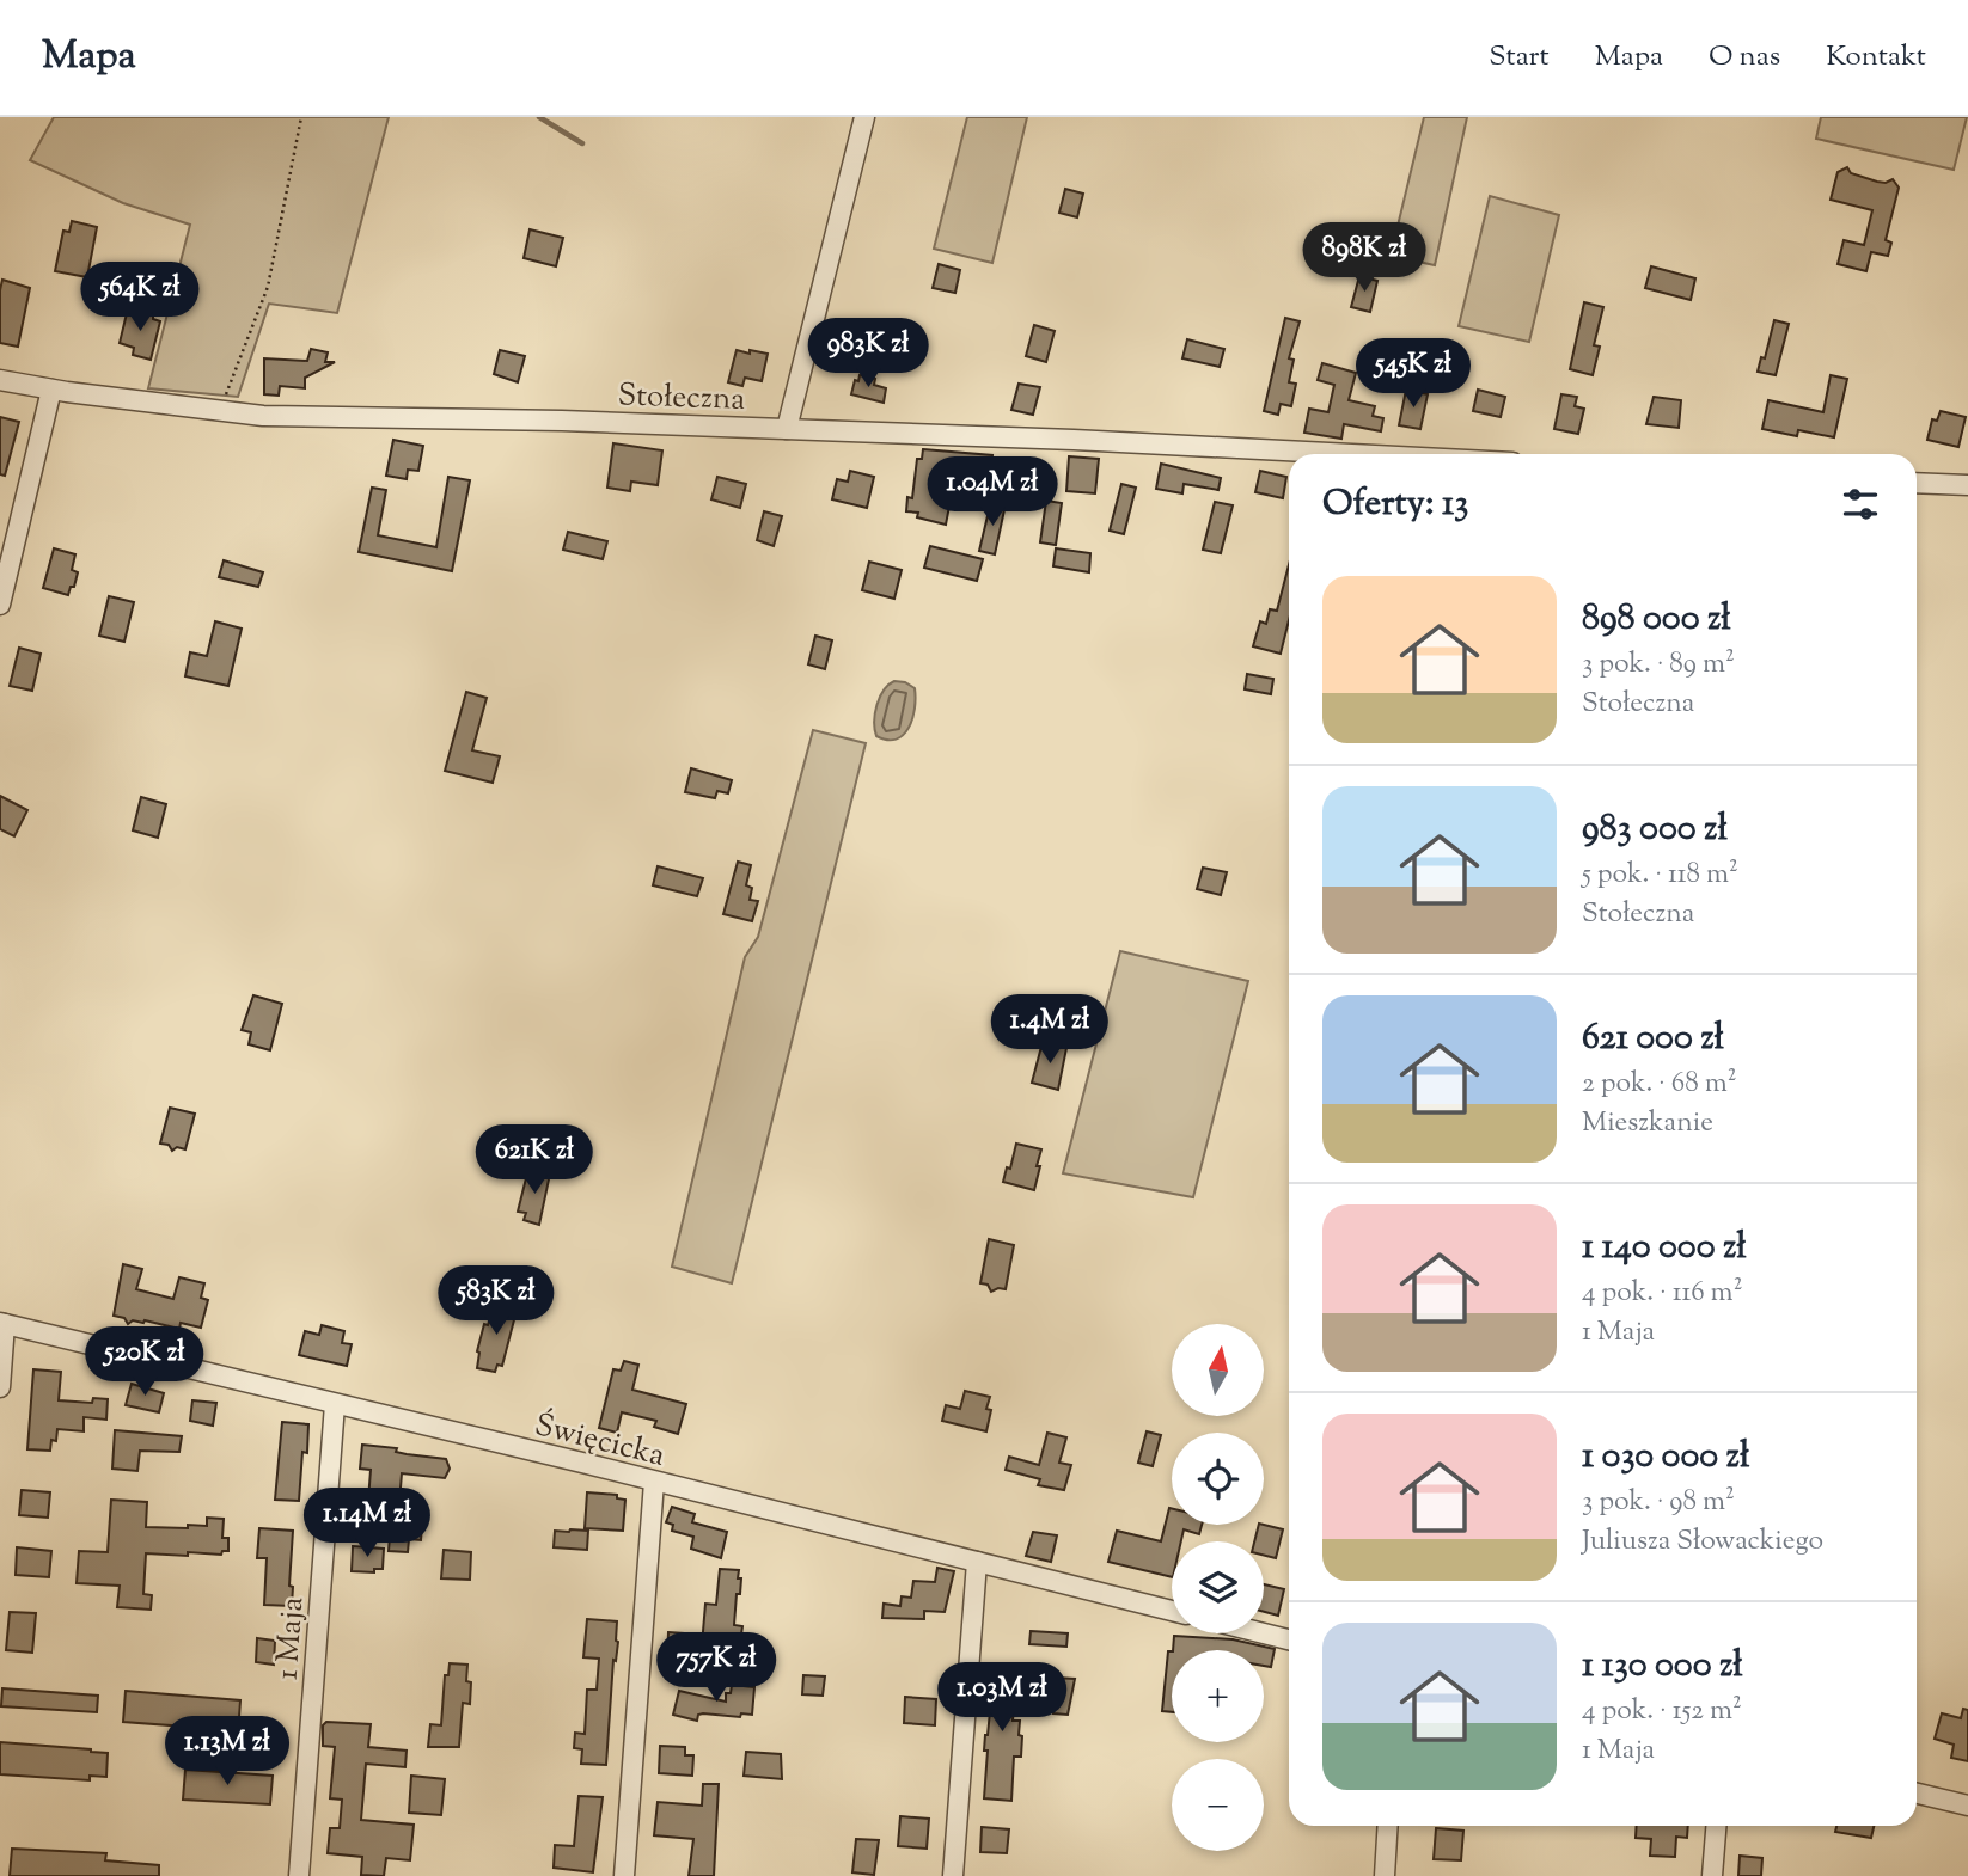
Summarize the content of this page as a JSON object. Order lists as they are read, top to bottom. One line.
{"streets":{"street":["Stołeczna","Święcicka","1 Maja"]},"crossings":[["Święcicka","1 Maja"]],"north":"top","page":{"header":"Mapa","nav":["Start","Mapa","O nas","Kontakt"],"price":["898K zł","564K zł","983K zł","545K zł","1.04M zł","1.4M zł","621K zł","583K zł","520K zł","1.14M zł","757K zł","1.03M zł","1.13M zł"],"heading":"Oferty: 13","list":[{"name":"898 000 zł","note":"3 pok. · 89 m² · Stołeczna"},{"name":"983 000 zł","note":"5 pok. · 118 m² · Stołeczna"},{"name":"621 000 zł","note":"2 pok. · 68 m² · Mieszkanie"},{"name":"1 140 000 zł","note":"4 pok. · 116 m² · 1 Maja"},{"name":"1 030 000 zł","note":"3 pok. · 98 m² · Juliusza Słowackiego"},{"name":"1 130 000 zł","note":"4 pok. · 152 m² · 1 Maja"}],"map_buttons":["+","−"]}}
